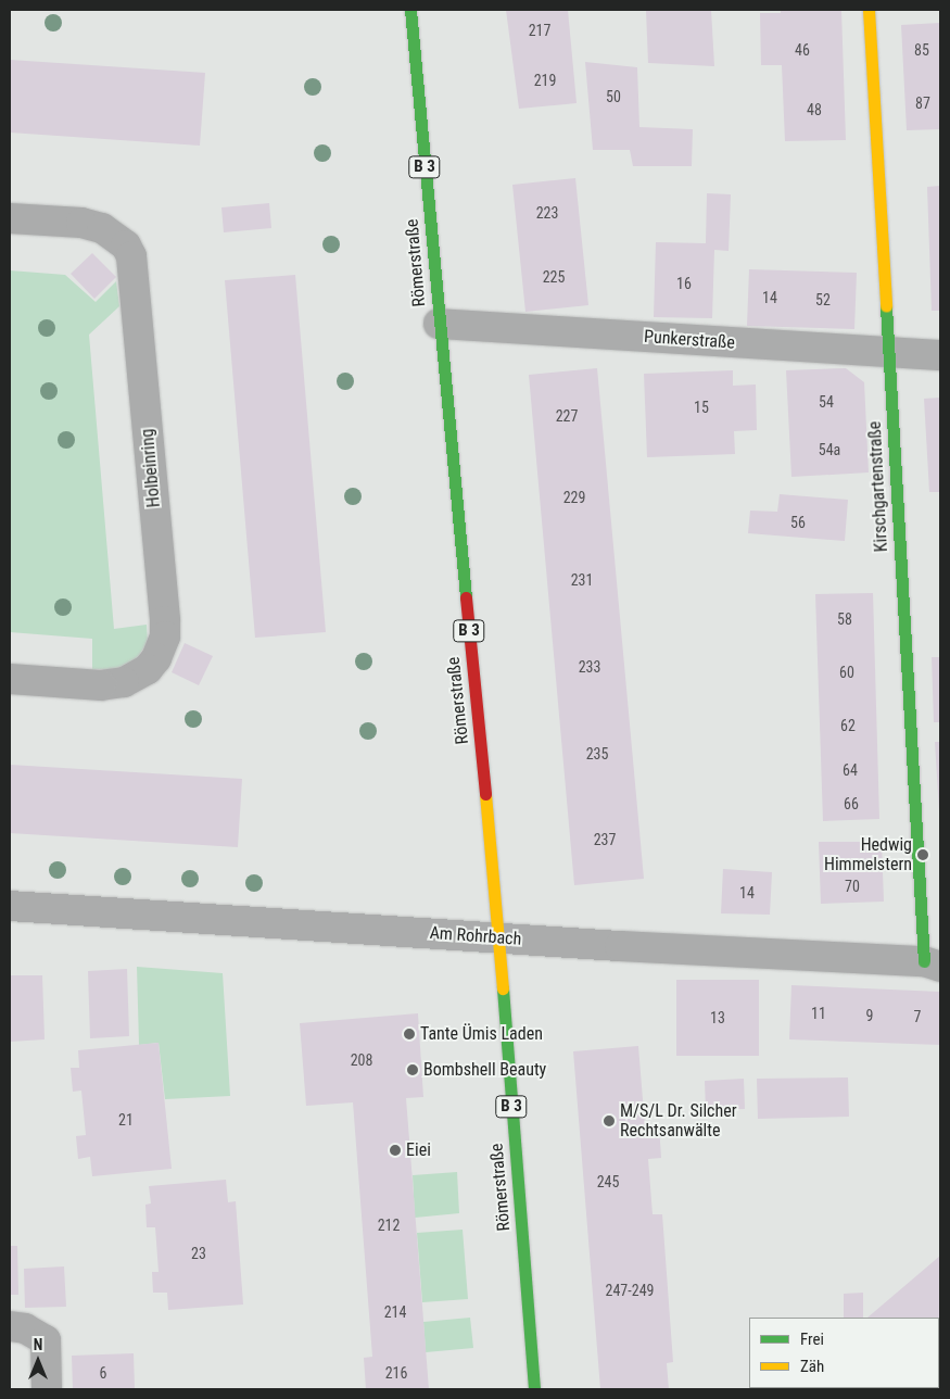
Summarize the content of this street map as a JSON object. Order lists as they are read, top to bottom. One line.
{"streets":{"main road":["B 3","Römerstraße","Kirschgartenstraße"],"street":["Punkerstraße","Holbeinring","Am Rohrbach"]},"crossings":[["Römerstraße","Punkerstraße"],["Römerstraße","Am Rohrbach"],["Punkerstraße","Kirschgartenstraße"],["Kirschgartenstraße","Am Rohrbach"]],"places":["Hedwig Himmelstern","Tante Ümis Laden","Bombshell Beauty","M/S/L Dr. Silcher Rechtsanwälte","Eiei"],"house_numbers":["217","46","85","219","50","87","48","223","225","16","14","52","54","15","227","54a","229","56","231","58","233","60","62","235","64","66","237","70","14","11","9","7","13","208","21","245","212","23","247-249","214","6","216"],"legend":["Frei","Zäh"],"north":"top"}
